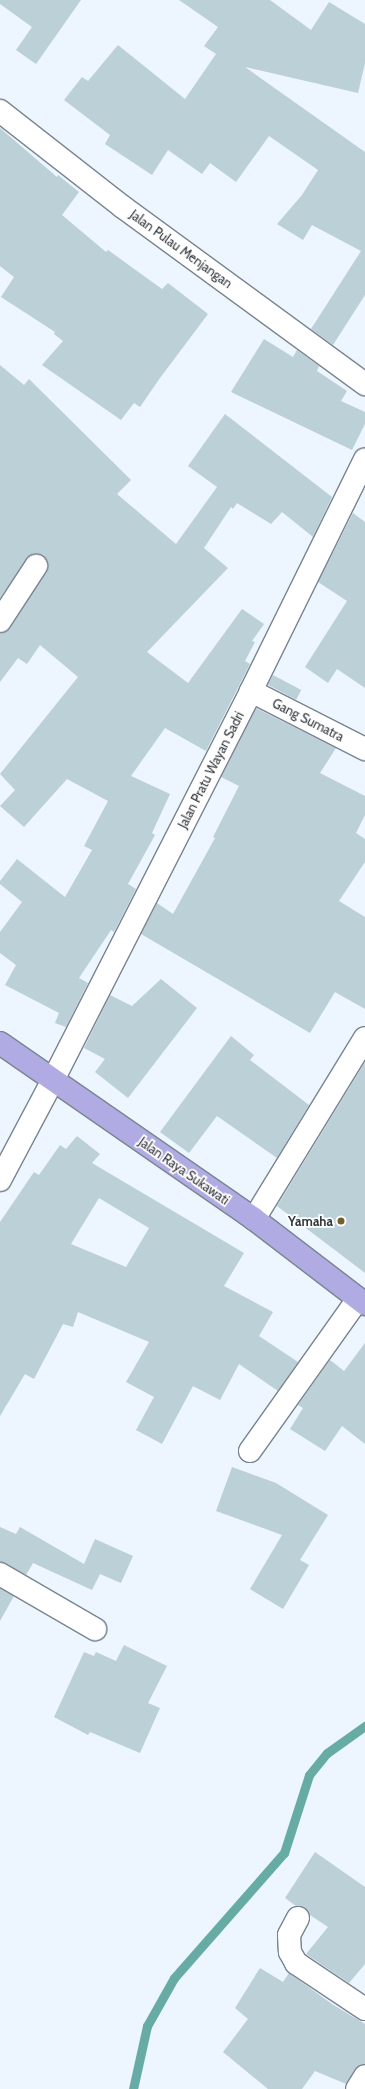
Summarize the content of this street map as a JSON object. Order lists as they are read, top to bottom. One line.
{"streets":{"highway":["Jalan Raya Sukawati"],"street":["Jalan Pulau Menjangan","Gang Sumatra","Jalan Pratu Wayan Sadri"]},"crossings":[["Gang Sumatra","Jalan Pratu Wayan Sadri"],["Jalan Pratu Wayan Sadri","Jalan Raya Sukawati"]],"places":["Yamaha"]}
